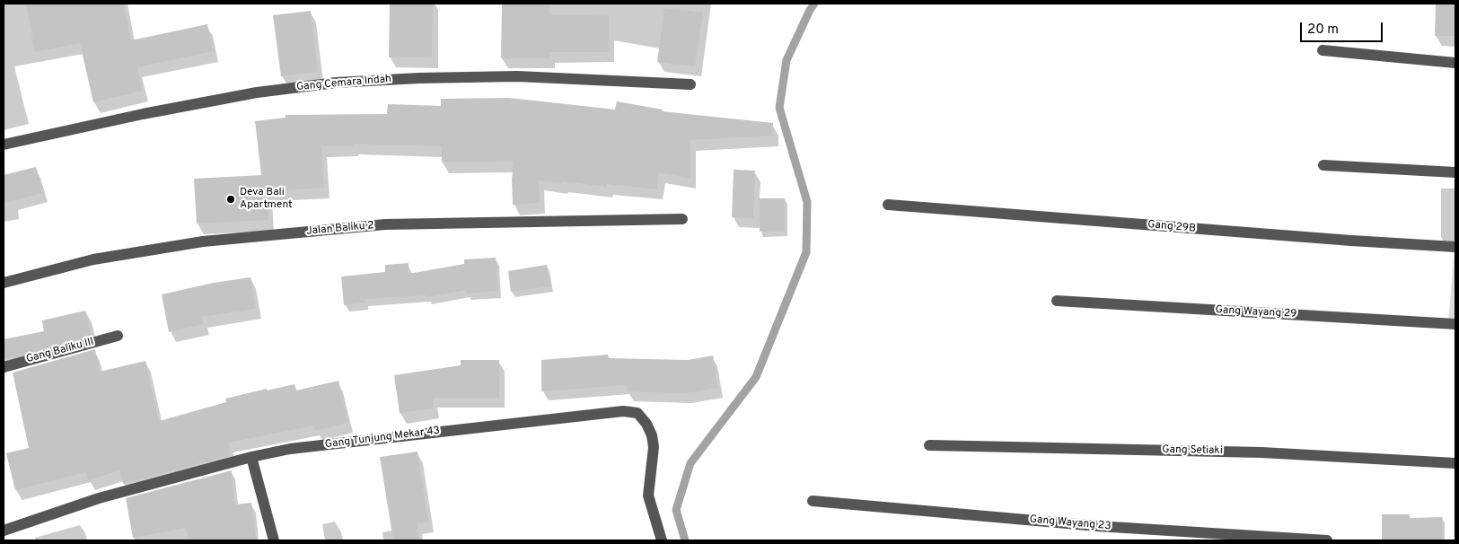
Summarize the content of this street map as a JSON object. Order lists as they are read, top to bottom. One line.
{"streets":{"street":["Gang Cemara Indah","Gang 29B","Jalan Baliku 2","Gang Wayang 29","Gang Baliku III","Gang Tunjung Mekar 43","Gang Setiaki","Gang Wayang 23"]},"places":["Deva Bali Apartment"],"scale_bar":"20 m"}
